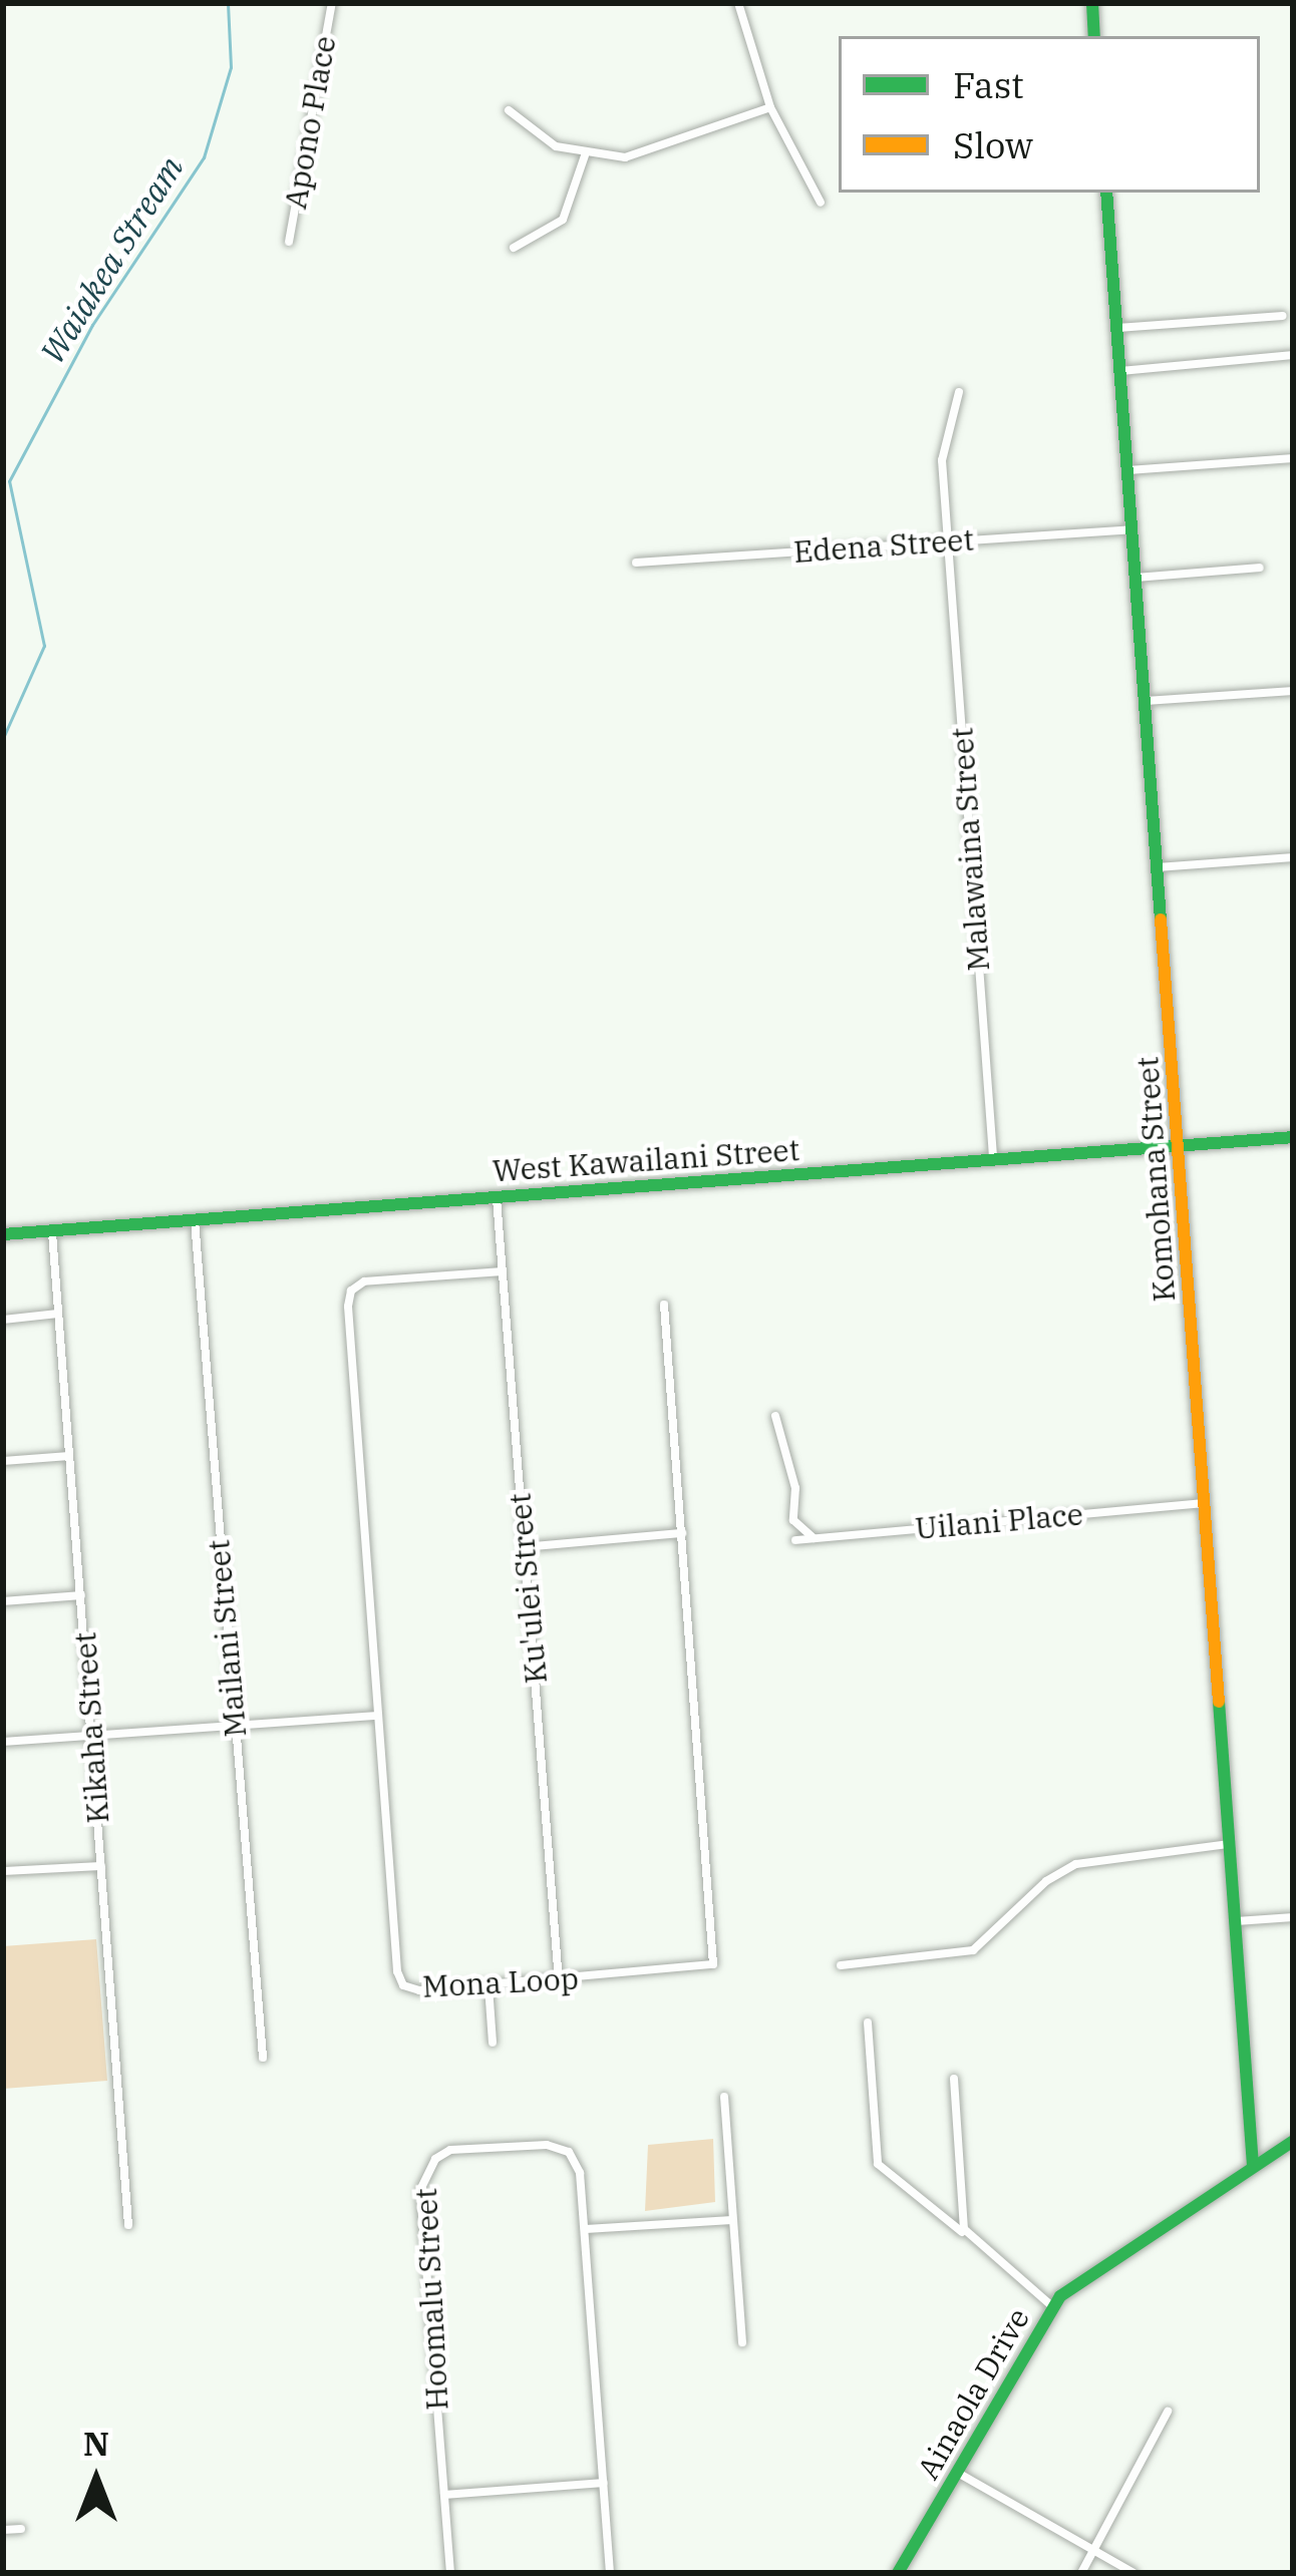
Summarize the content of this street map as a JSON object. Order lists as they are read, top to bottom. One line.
{"streets":{"street":["Apono Place","Edena Street","Malawaina Street","West Kawailani Street","Komohana Street","Uilani Place","Ku'ulei Street","Mailani Street","Kikaha Street","Mona Loop","Hoomalu Street","Ainaola Drive"]},"crossings":[["Edena Street","Malawaina Street"],["Edena Street","Komohana Street"],["Malawaina Street","West Kawailani Street"],["West Kawailani Street","Komohana Street"],["West Kawailani Street","Ku'ulei Street"],["West Kawailani Street","Mailani Street"],["West Kawailani Street","Kikaha Street"],["Komohana Street","Uilani Place"],["Komohana Street","Ainaola Drive"],["Ku'ulei Street","Mona Loop"]],"water":["Waiakea Stream"],"legend":["Fast","Slow"],"north":"top"}
